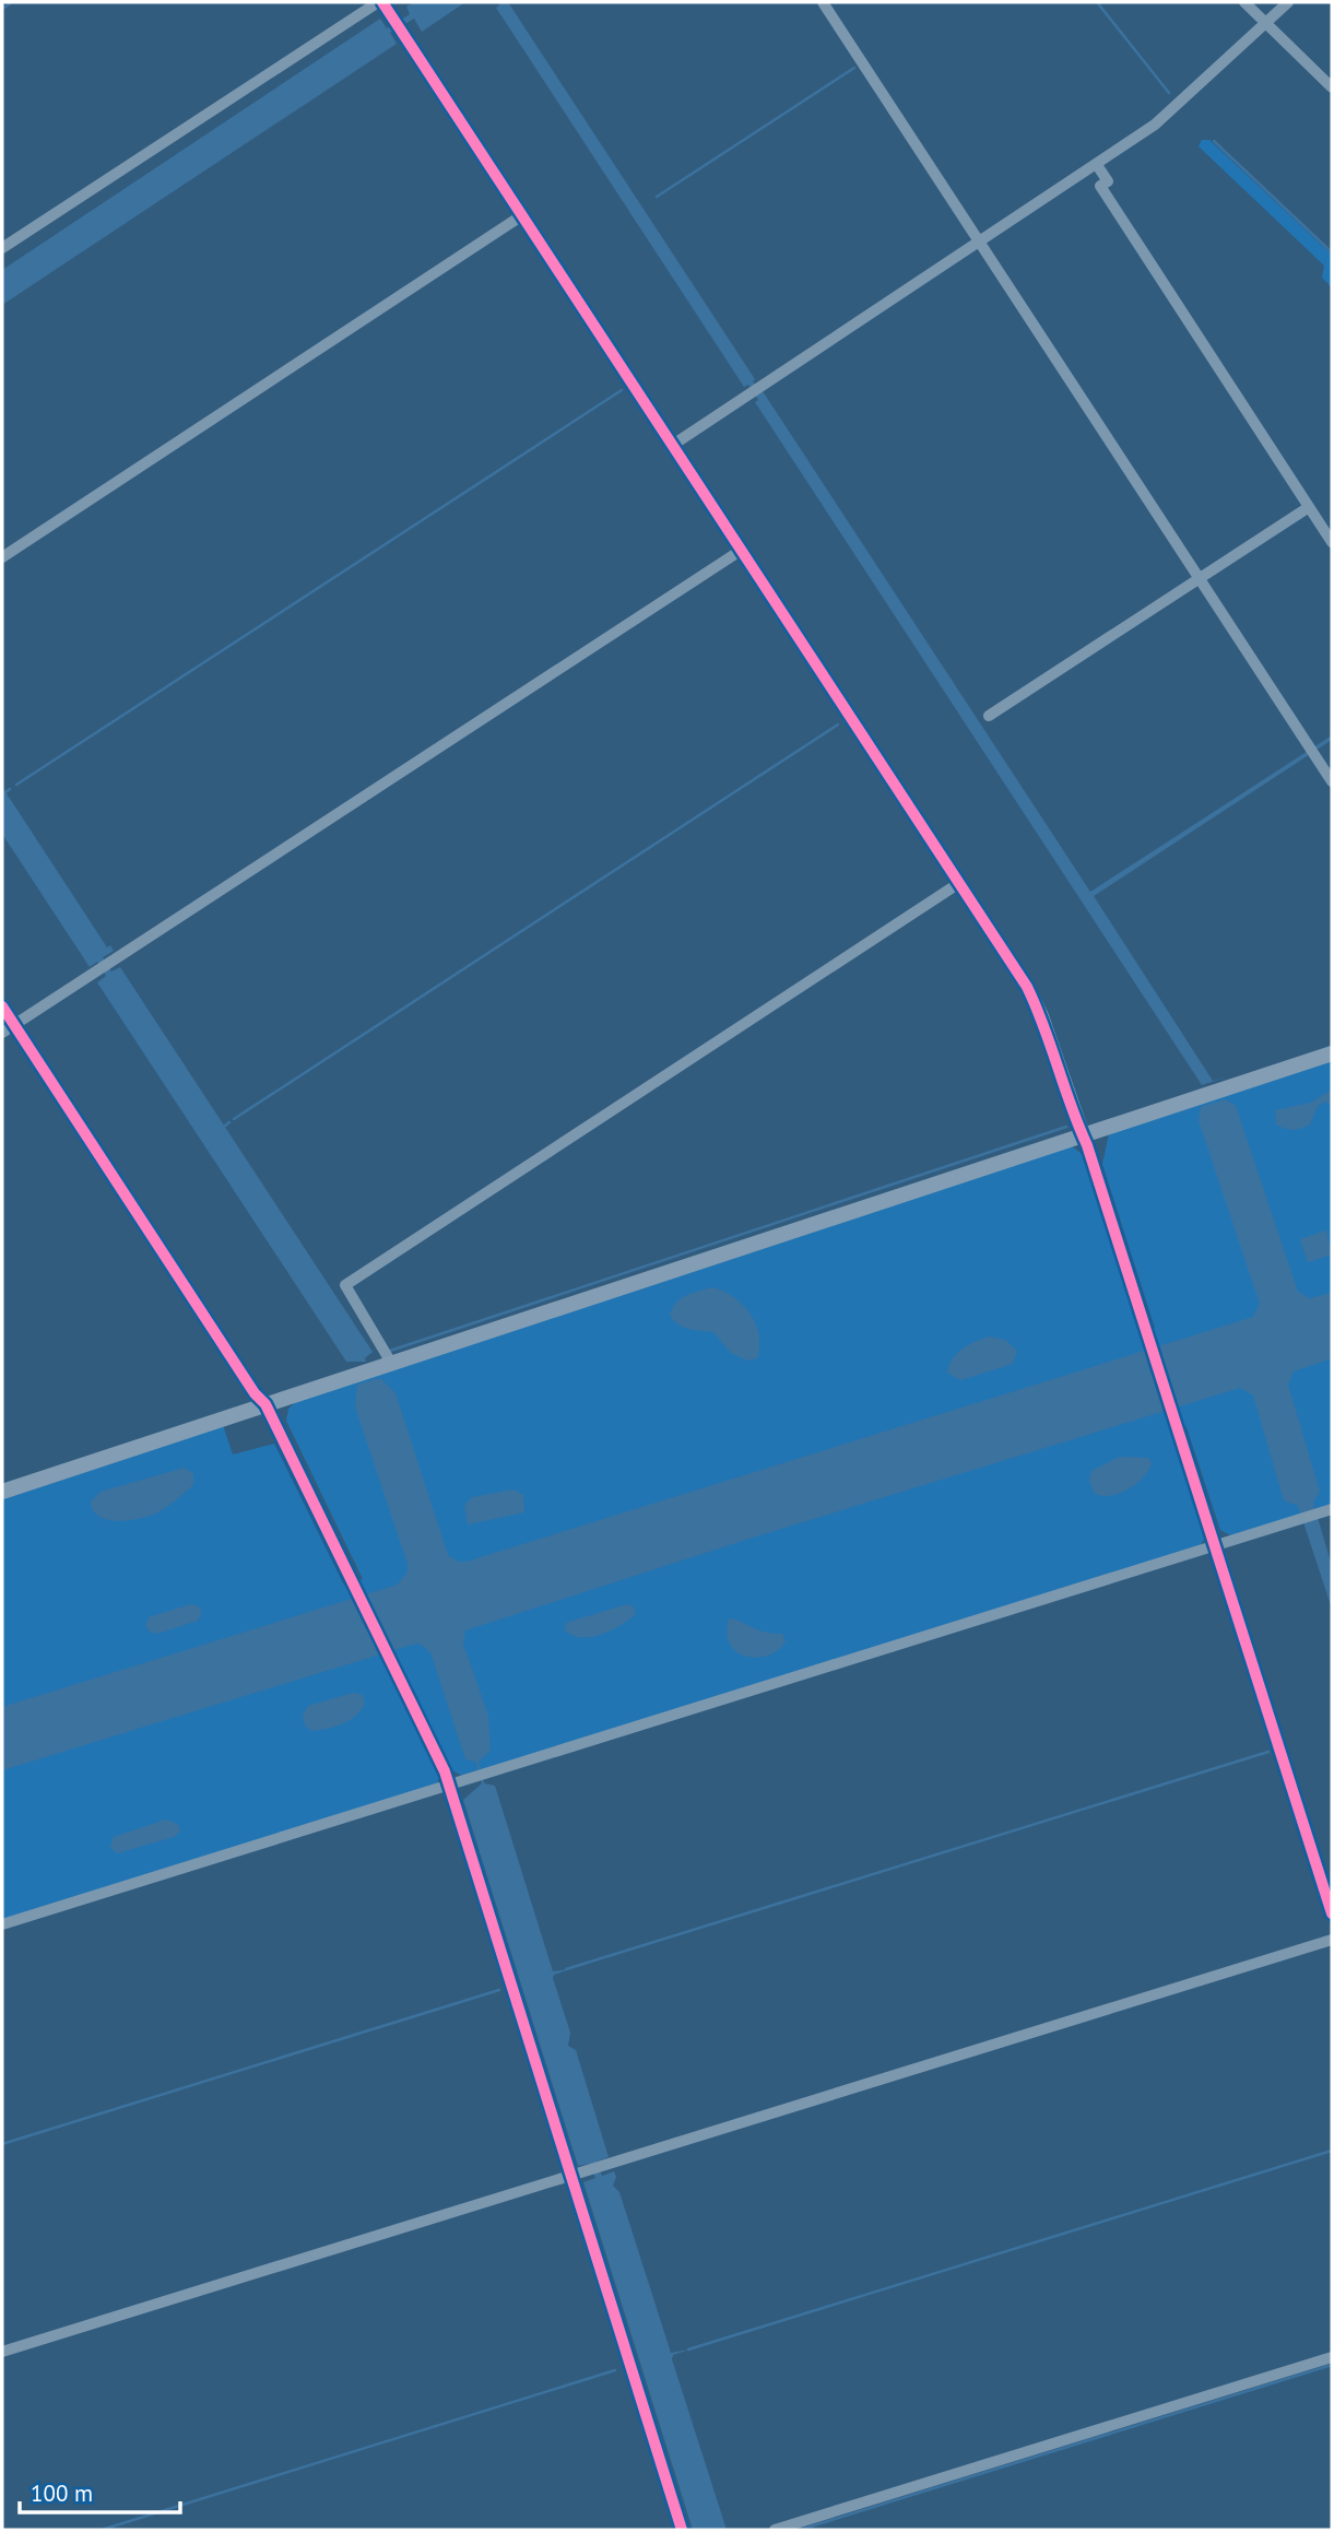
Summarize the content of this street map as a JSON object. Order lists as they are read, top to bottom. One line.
{"scale_bar":"100 m"}
